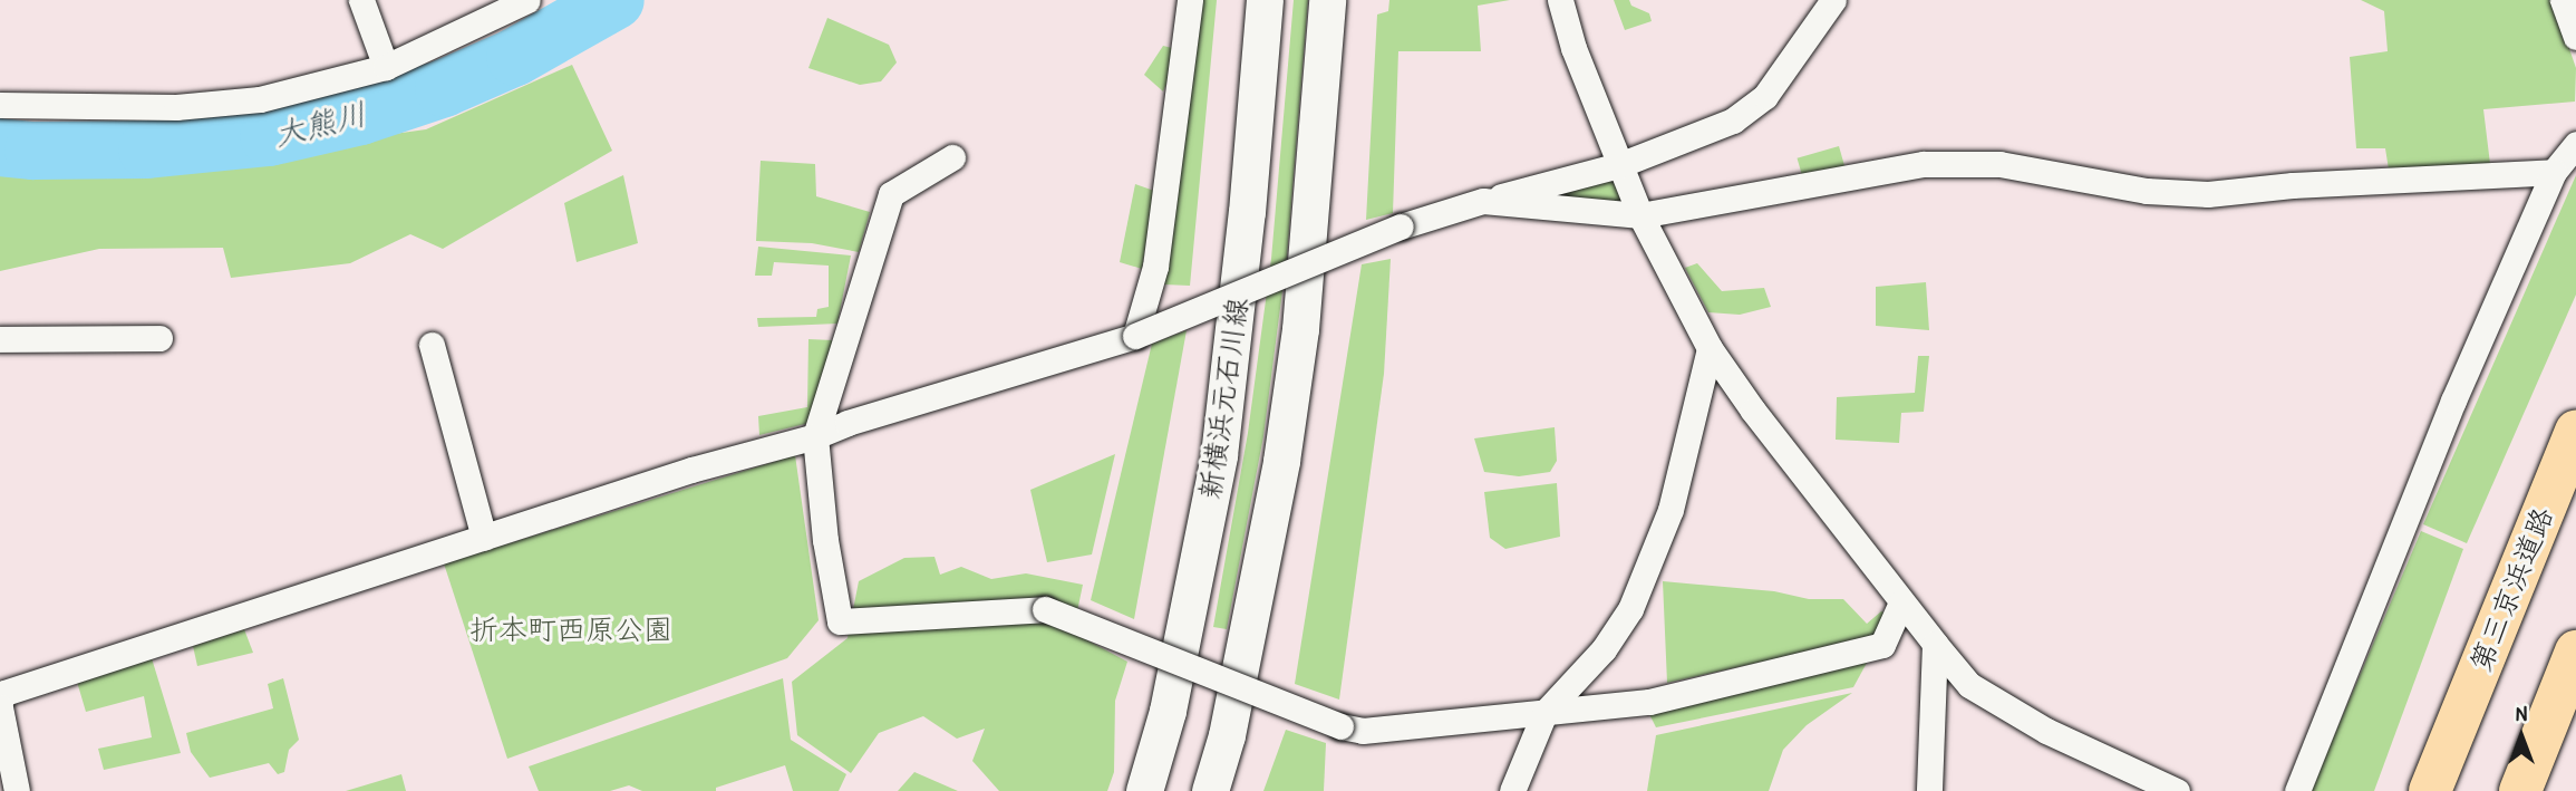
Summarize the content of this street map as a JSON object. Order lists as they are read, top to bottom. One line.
{"streets":{"highway":["第三京浜道路"],"street":["新横浜元石川線"]},"water":["大熊川"],"parks":["折本町西原公園"],"north":"top"}
